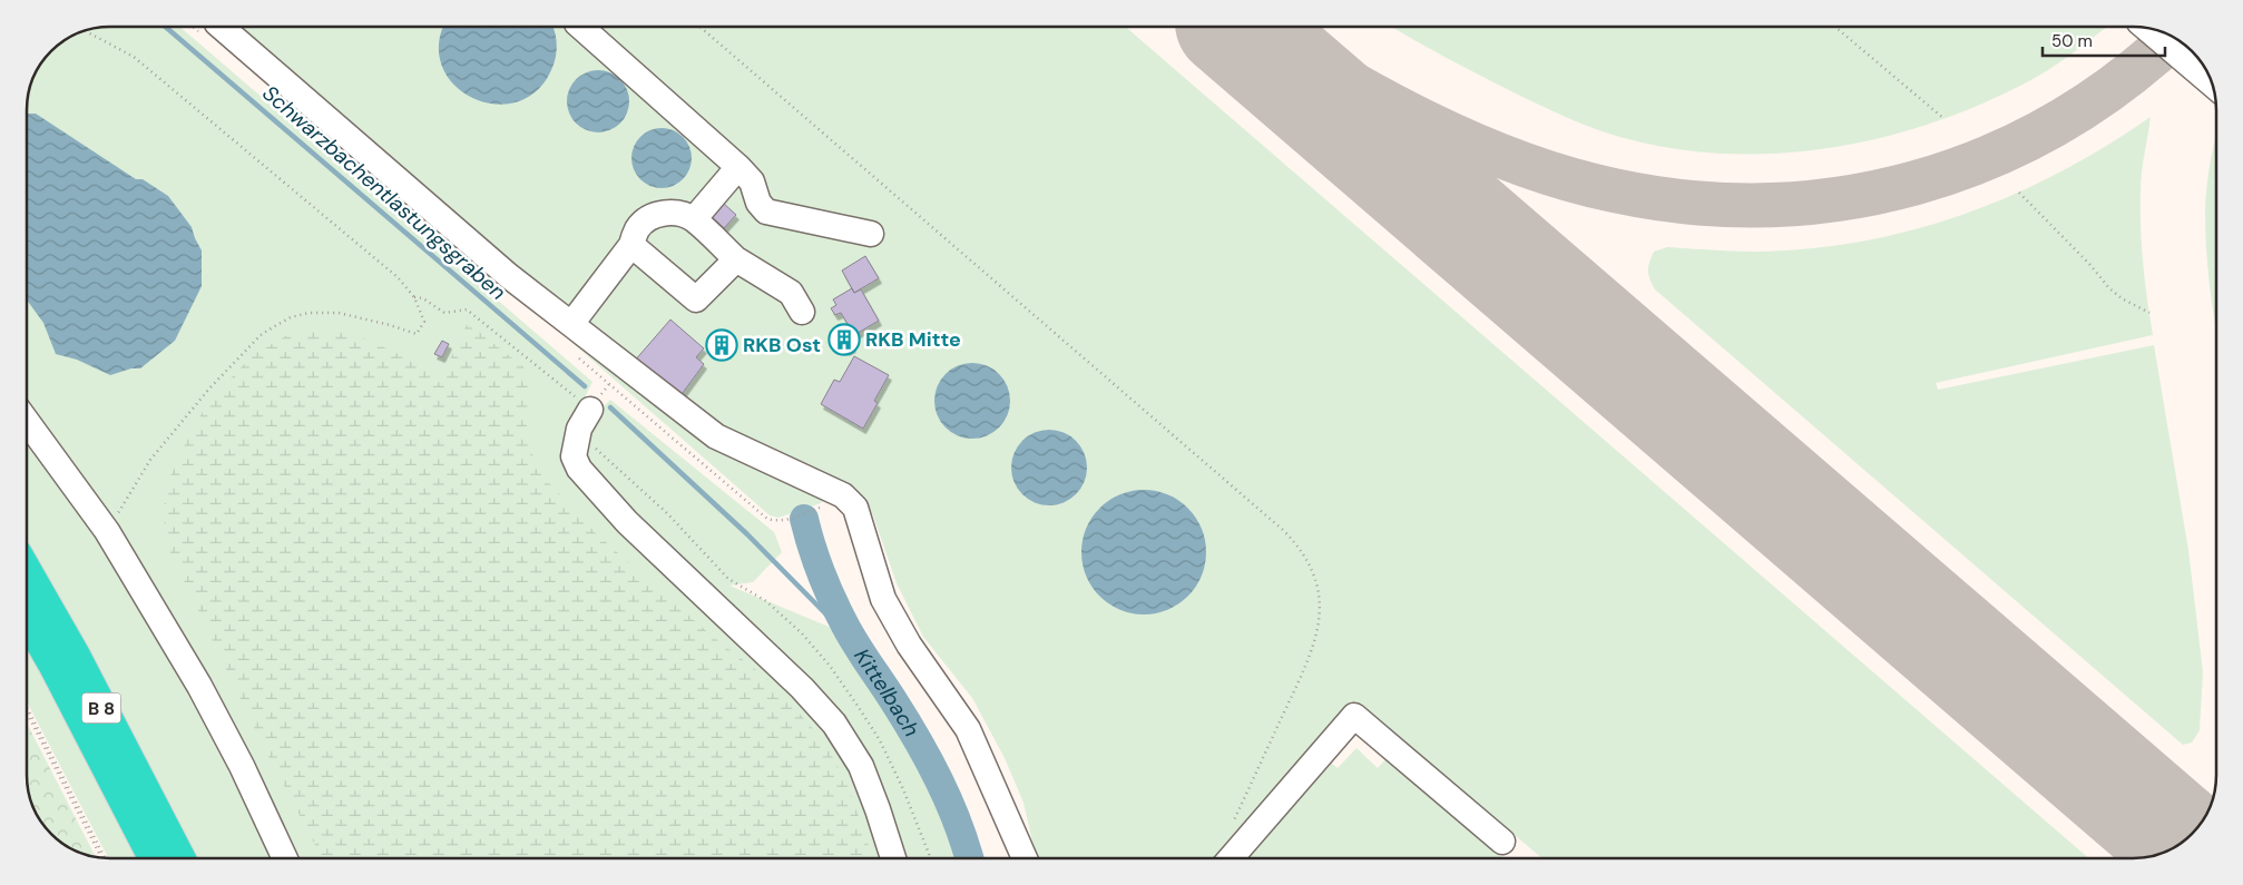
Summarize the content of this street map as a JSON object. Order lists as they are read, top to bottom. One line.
{"streets":{"highway":["B 8"]},"water":["Schwarzbachentlastungsgraben","Kittelbach"],"places":{"building":["RKB Mitte","RKB Ost"]},"scale_bar":"50 m"}
